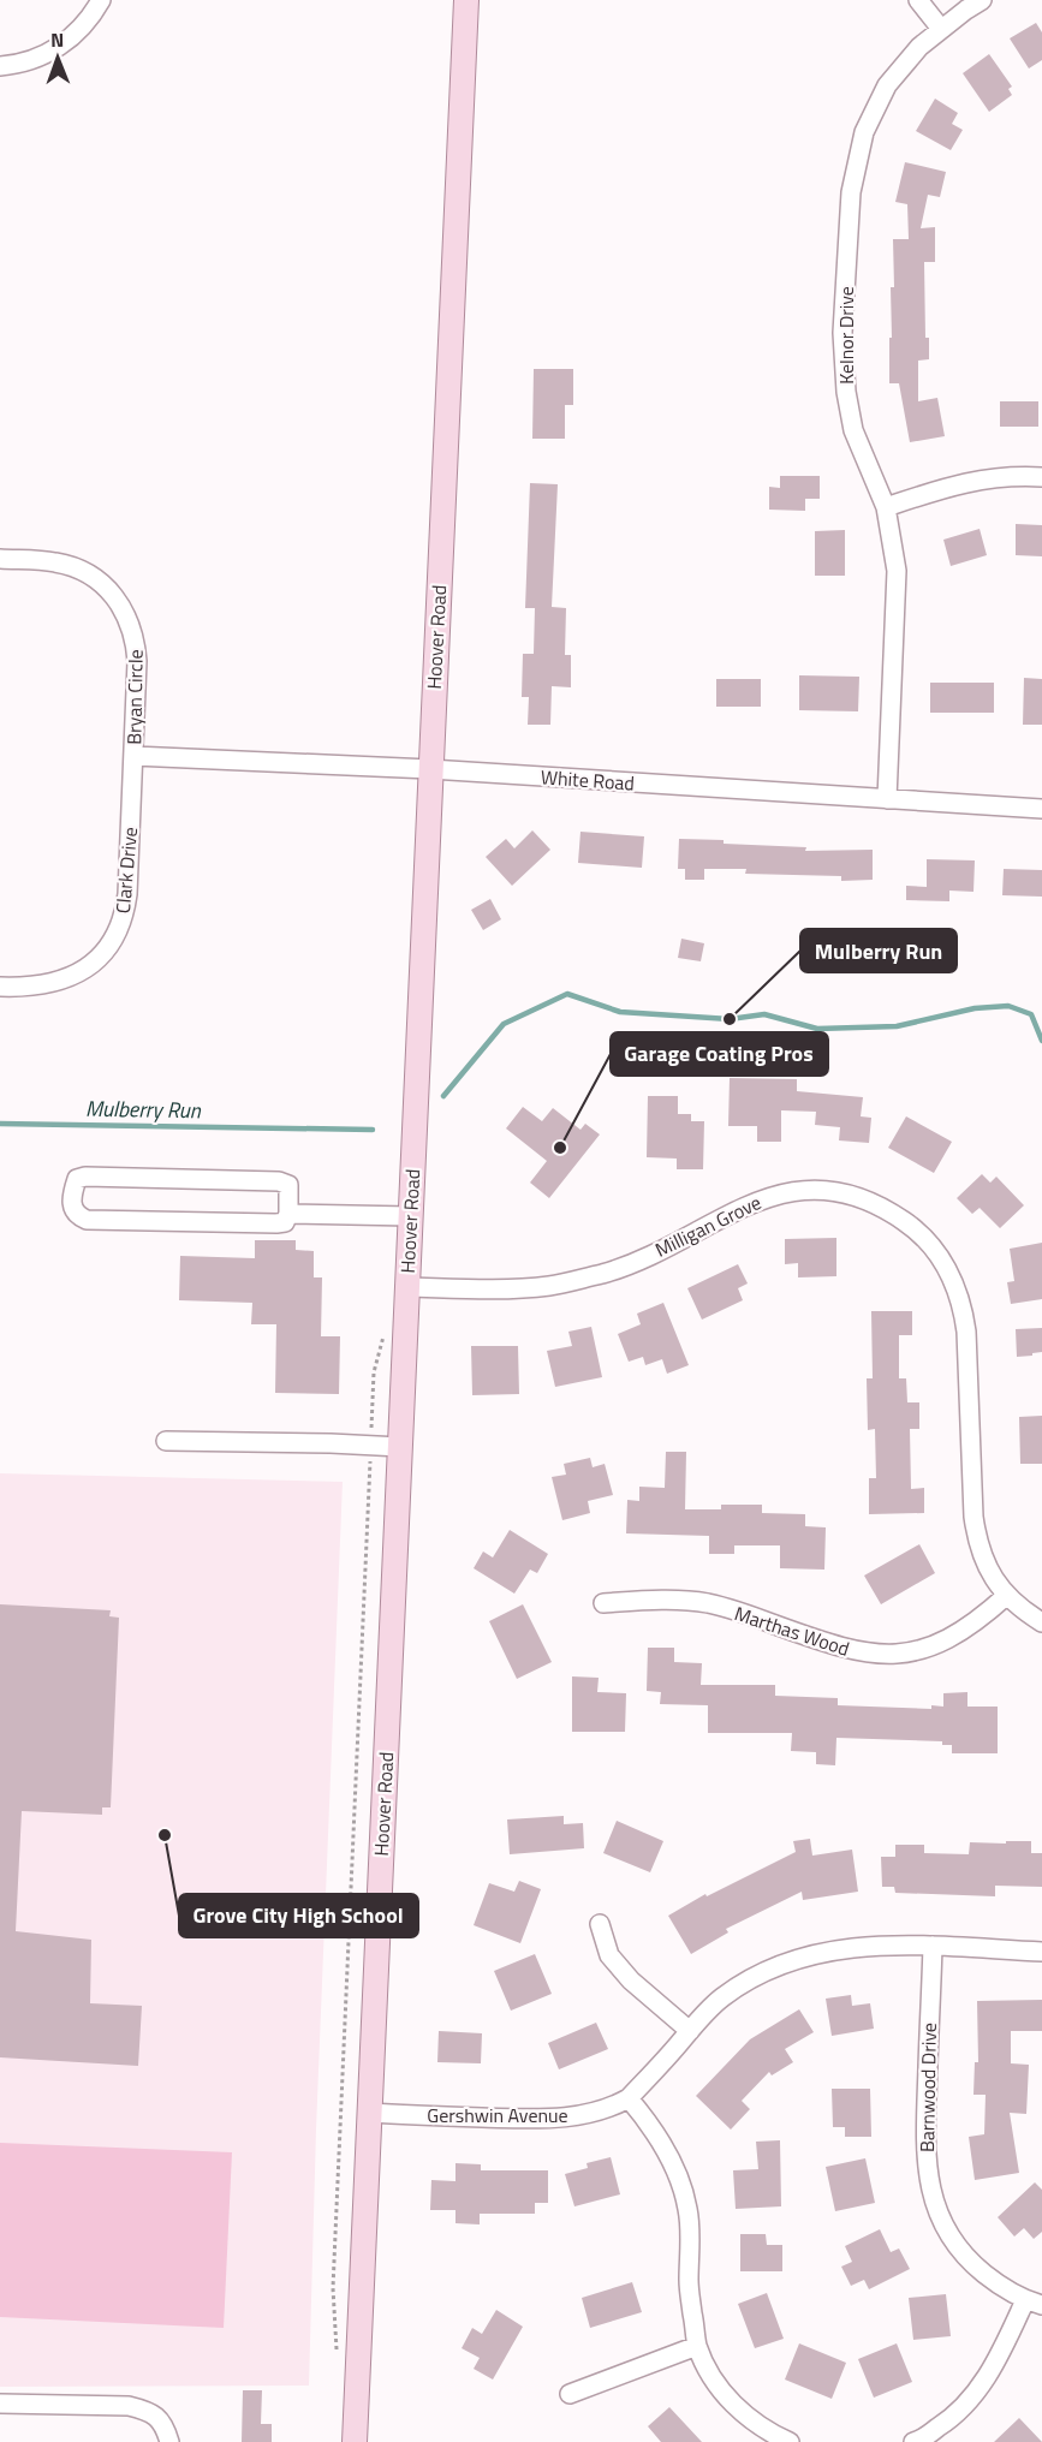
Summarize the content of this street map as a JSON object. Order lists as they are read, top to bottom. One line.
{"streets":{"main road":["Hoover Road"],"street":["Kelnor Drive","Bryan Circle","White Road","Clark Drive","Milligan Grove","Marthas Wood","Barnwood Drive","Gershwin Avenue"]},"crossings":[["Kelnor Drive","White Road"],["Hoover Road","White Road"],["Hoover Road","Milligan Grove"],["Hoover Road","Gershwin Avenue"],["Bryan Circle","White Road"],["Bryan Circle","Clark Drive"],["White Road","Clark Drive"],["Milligan Grove","Marthas Wood"],["Barnwood Drive","Gershwin Avenue"]],"water":["Mulberry Run"],"places":["Mulberry Run","Garage Coating Pros","Grove City High School"],"north":"top"}
